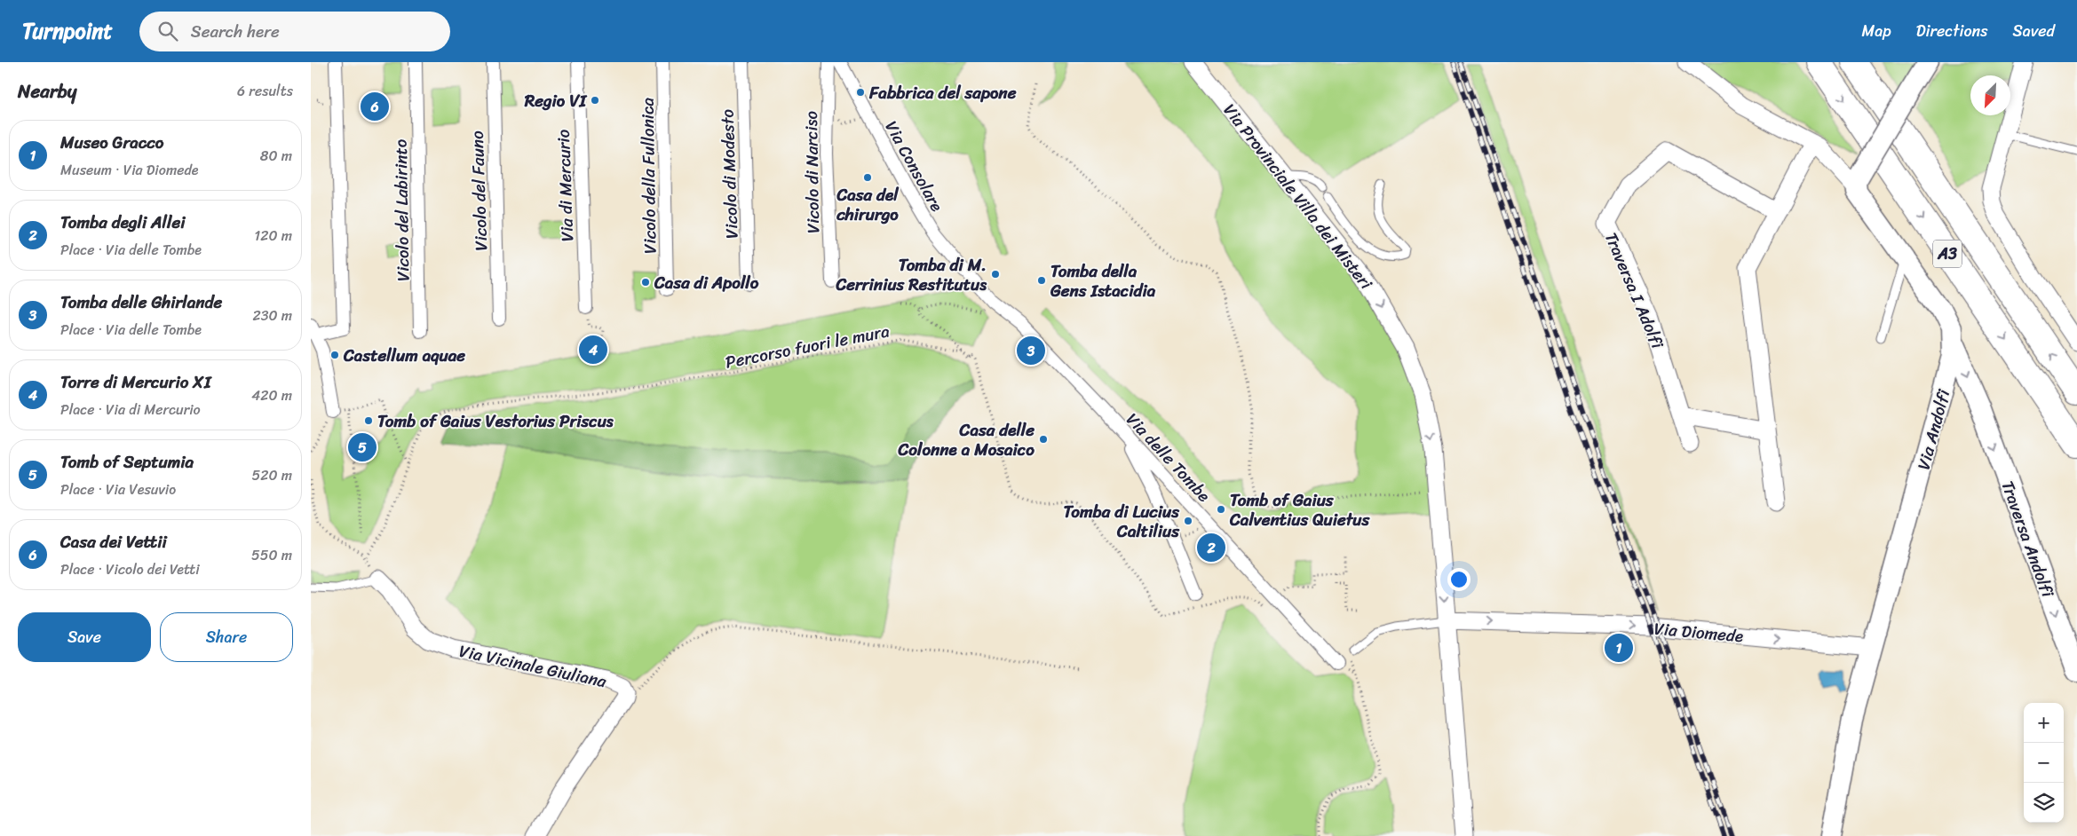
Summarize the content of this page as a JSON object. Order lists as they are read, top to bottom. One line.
{"streets":{"highway":["A3"],"street":["Via Consolare","Vicolo di Narciso","Vicolo di Modesto","Vicolo della Fullonica","Via di Mercurio","Vicolo del Fauno","Via Provinciale Villa dei Misteri","Vicolo del Labirinto","Traversa I Adolfi","Via Andolfi","Via delle Tombe","Traversa Andolfi","Via Diomede","Via Vicinale Giuliana"],"path":["Percorso fuori le mura"]},"crossings":[["Via Consolare","Via delle Tombe"],["Via Provinciale Villa dei Misteri","Via Diomede"],["Via Andolfi","Traversa Andolfi"],["Via Andolfi","Via Diomede"]],"one_way":["Via Provinciale Villa dei Misteri","Traversa Andolfi","Via Diomede"],"places":["Fabbrica del sapone","Regio VI","Casa del chirurgo","Tomba di M. Cerrinius Restitutus","Tomba della Gens Istacidia","Casa di Apollo","Castellum aquae","Tomb of Gaius Vestorius Priscus","Casa delle Colonne a Mosaico","Tomb of Gaius Calventius Quietus","Tomba di Lucius Caltilius"],"north":"bottom left","page":{"header":"Turnpoint","search":"Search here","nav":["Map","Directions","Saved"],"heading":["Nearby","6 results"],"pins":["6","4","3","5","2","1"],"list":[{"mark":"1","name":"Museo Gracco","note":"Museum · Via Diomede","value":"80 m"},{"mark":"2","name":"Tomba degli Allei","note":"Place · Via delle Tombe","value":"120 m"},{"mark":"3","name":"Tomba delle Ghirlande","note":"Place · Via delle Tombe","value":"230 m"},{"mark":"4","name":"Torre di Mercurio XI","note":"Place · Via di Mercurio","value":"420 m"},{"mark":"5","name":"Tomb of Septumia","note":"Place · Via Vesuvio","value":"520 m"},{"mark":"6","name":"Casa dei Vettii","note":"Place · Vicolo dei Vetti","value":"550 m"}],"buttons":["Save","Share"],"map_buttons":["+","−"]}}
